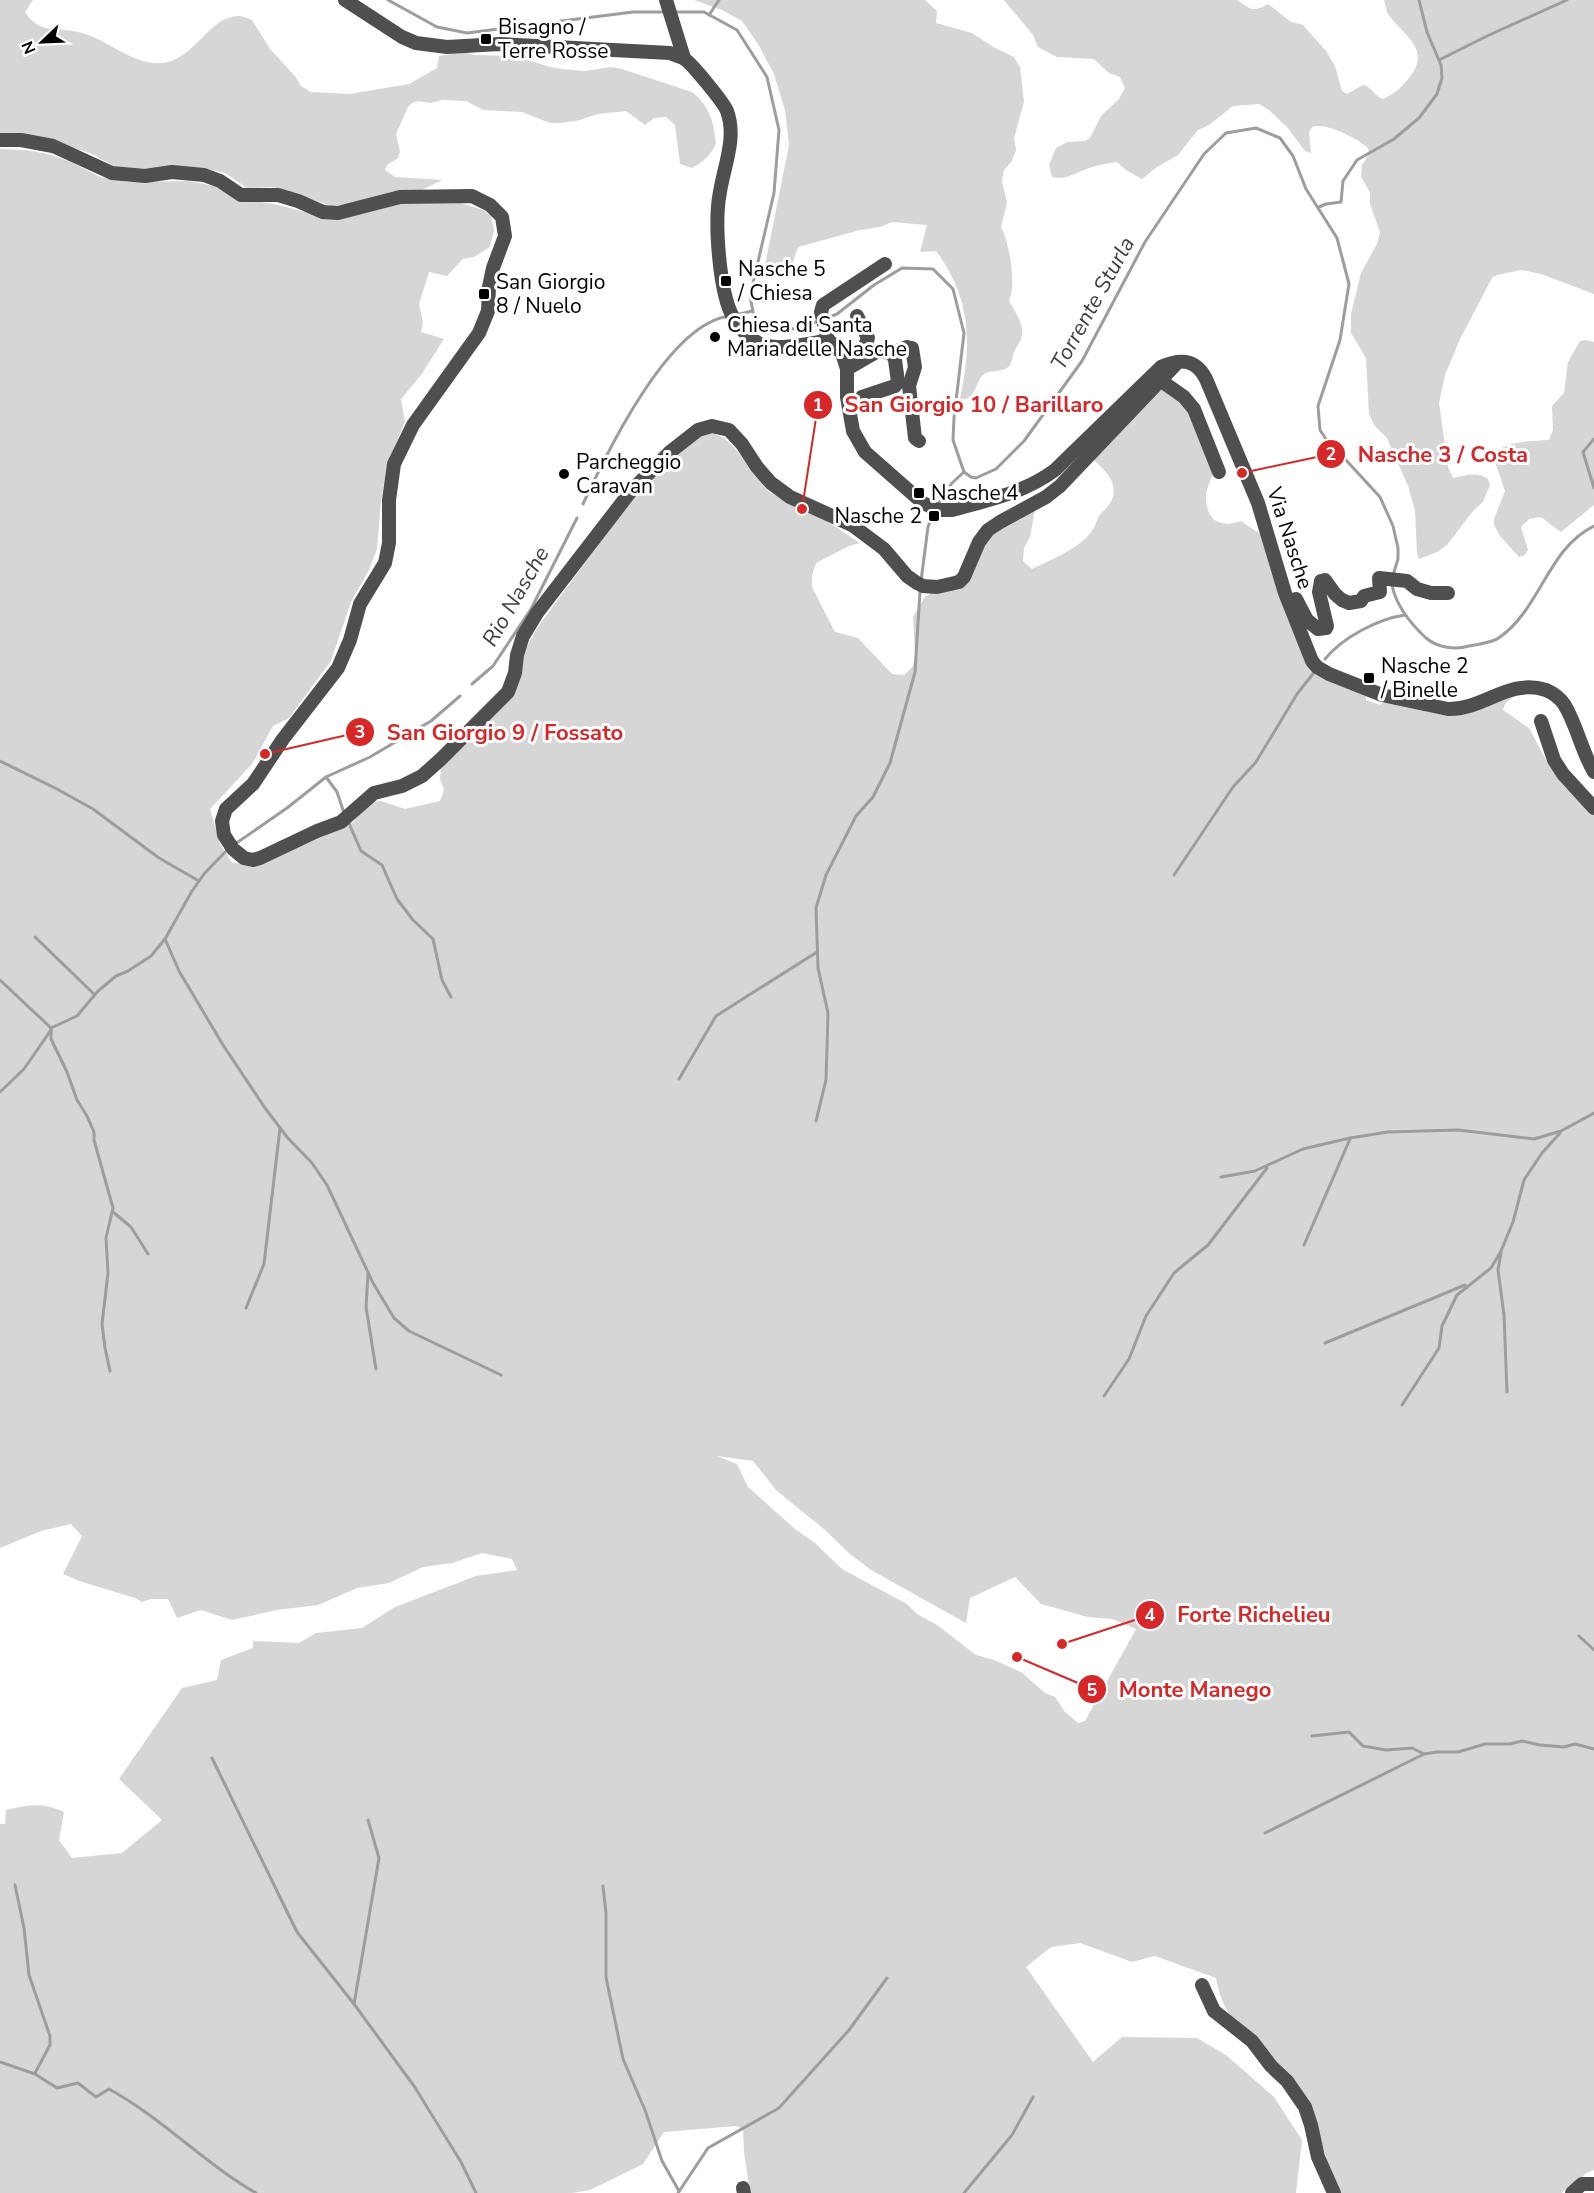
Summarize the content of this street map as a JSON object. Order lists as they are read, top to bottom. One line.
{"streets":{"street":["Via Nasche"]},"water":["Torrente Sturla","Rio Nasche"],"places":{"transit":["Bisagno / Terre Rosse","Nasche 5 / Chiesa","San Giorgio 8 / Nuelo","Nasche 4","Nasche 2","Nasche 2 / Binelle"],"other":["Chiesa di Santa Maria delle Nasche","Nasche 3 / Costa","Parcheggio Caravan","San Giorgio 10 / Barillaro","San Giorgio 9 / Fossato","Forte Richelieu","Monte Manego"]},"north":"bottom left"}
